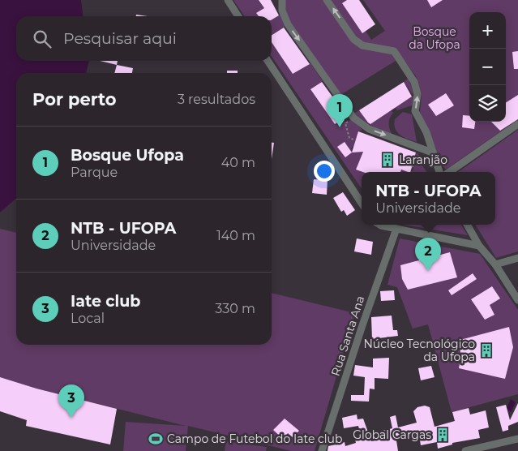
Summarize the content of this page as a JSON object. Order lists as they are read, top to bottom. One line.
{"streets":{"street":["Rua Santa Ana"]},"parks":["Bosque da Ufopa"],"places":{"building":["Laranjão","Núcleo Tecnológico da Ufopa","Global Cargas"],"sports":["Campo de Futebol do Iate club"]},"page":{"map_buttons":["+","−"],"search":"Pesquisar aqui","heading":["Por perto","3 resultados"],"pins":["1","2","3"],"list":[{"mark":"1","name":"Bosque Ufopa","note":"Parque","value":"40 m"},{"mark":"2","name":"NTB - UFOPA","note":"Universidade","value":"140 m"},{"mark":"3","name":"Iate club","note":"Local","value":"330 m"}],"popup":["NTB - UFOPA","Universidade"]}}
